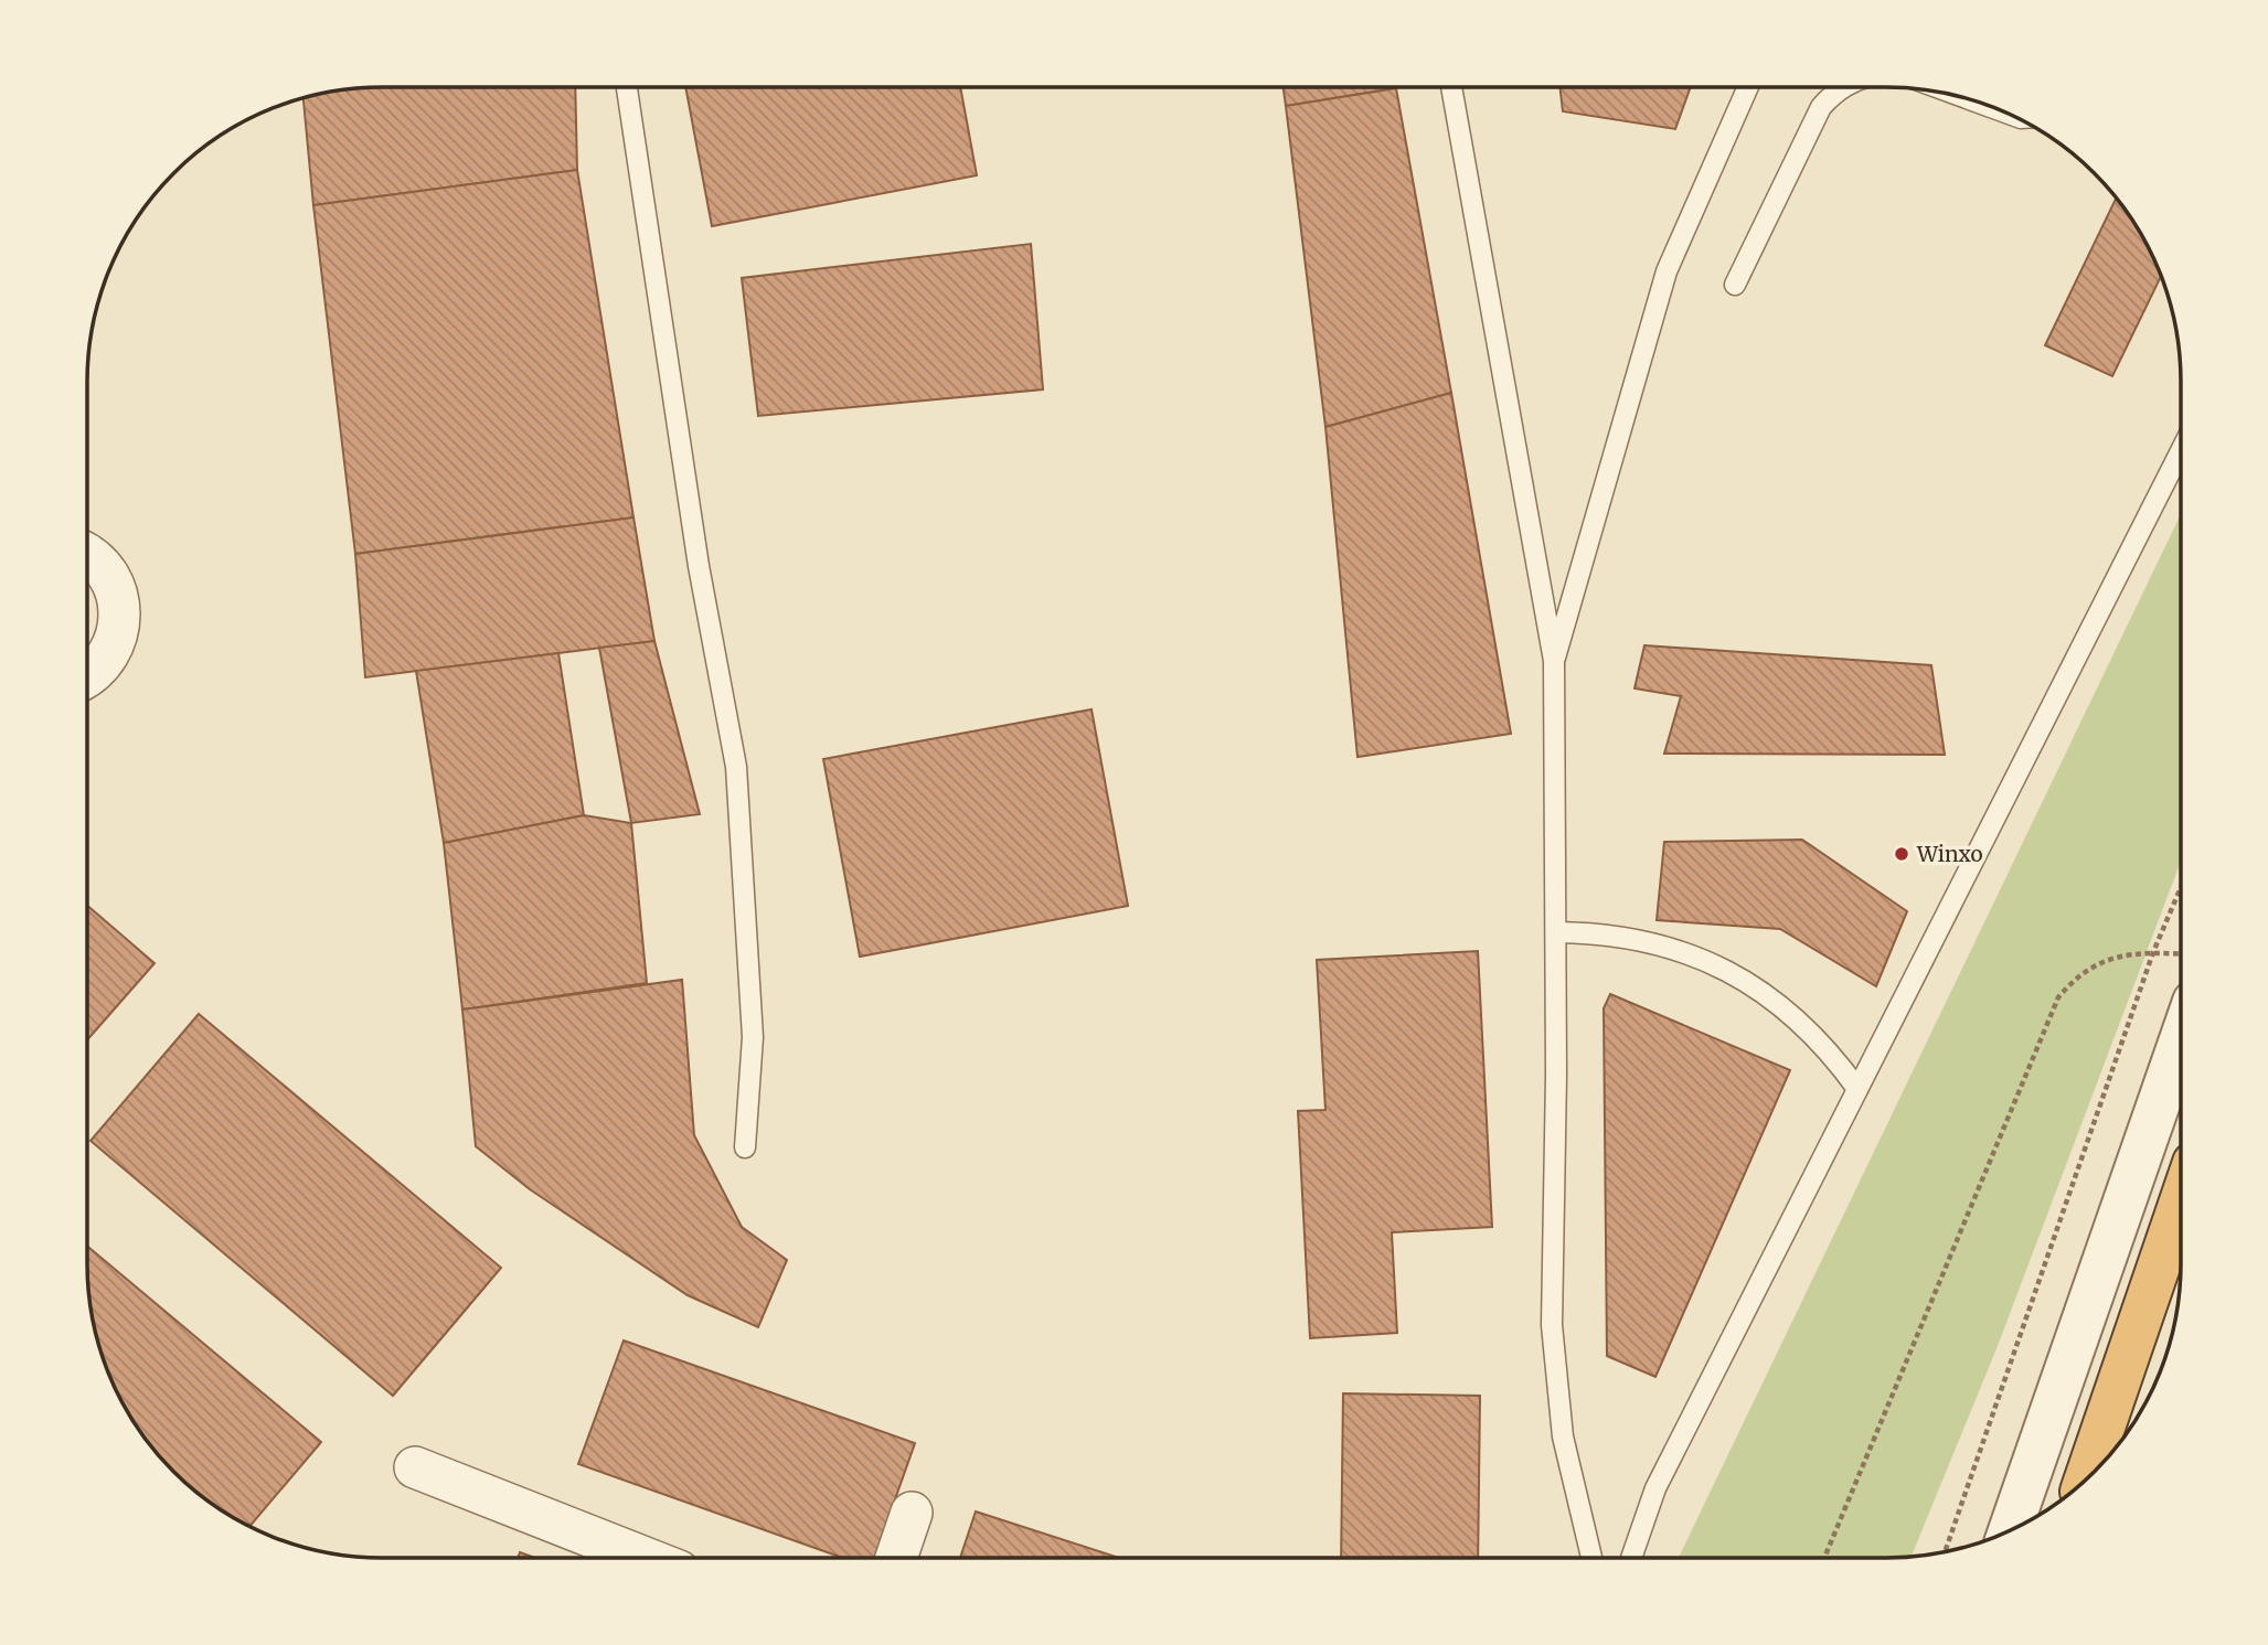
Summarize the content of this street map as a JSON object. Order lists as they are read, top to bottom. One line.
{"places":["Winxo"]}
